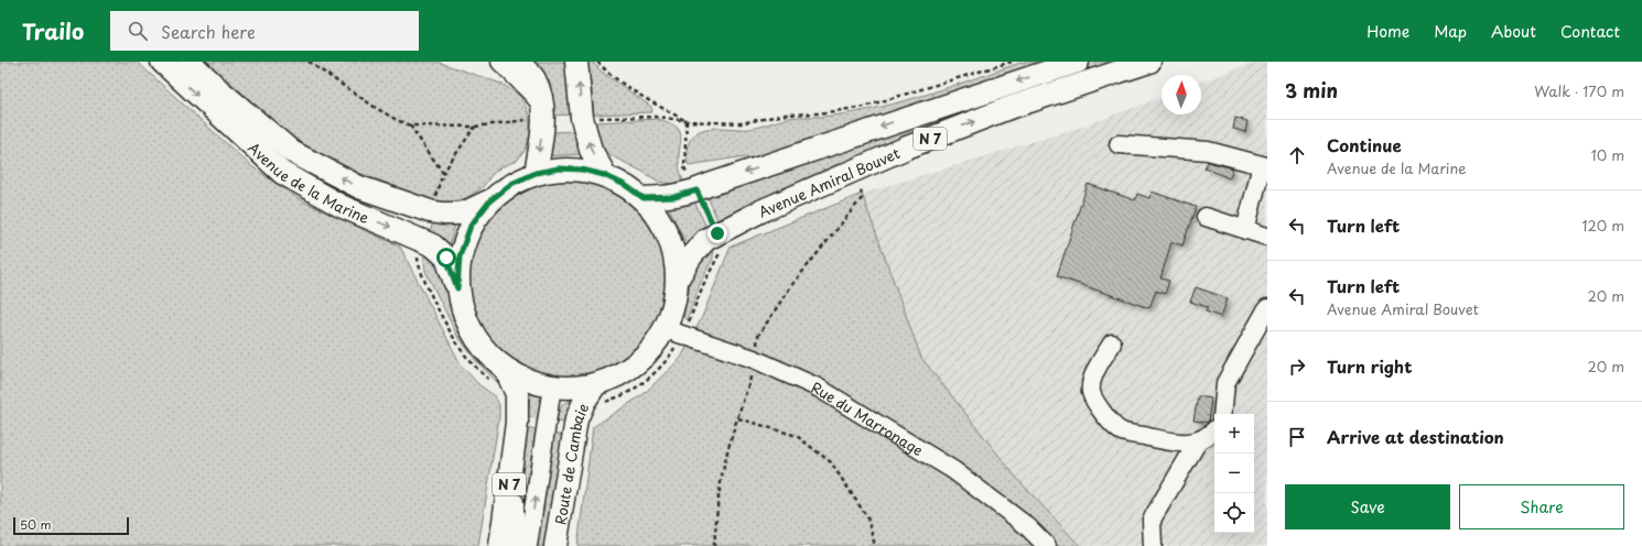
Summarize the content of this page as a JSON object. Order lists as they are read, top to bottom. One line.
{"streets":{"main road":["N 7","Avenue de la Marine","Avenue Amiral Bouvet","Route de Cambaie"],"lane":["Rue du Marronage"]},"scale_bar":"50 m","north":"top","page":{"header":"Trailo","search":"Search here","nav":["Home","Map","About","Contact"],"heading":["3 min","Walk · 170 m"],"list":[["Continue","Avenue de la Marine","10 m"],["Turn left","120 m"],["Turn left","Avenue Amiral Bouvet","20 m"],["Turn right","20 m"],"Arrive at destination"],"map_buttons":["+","−"],"buttons":["Save","Share"],"scale":"50 m"}}
